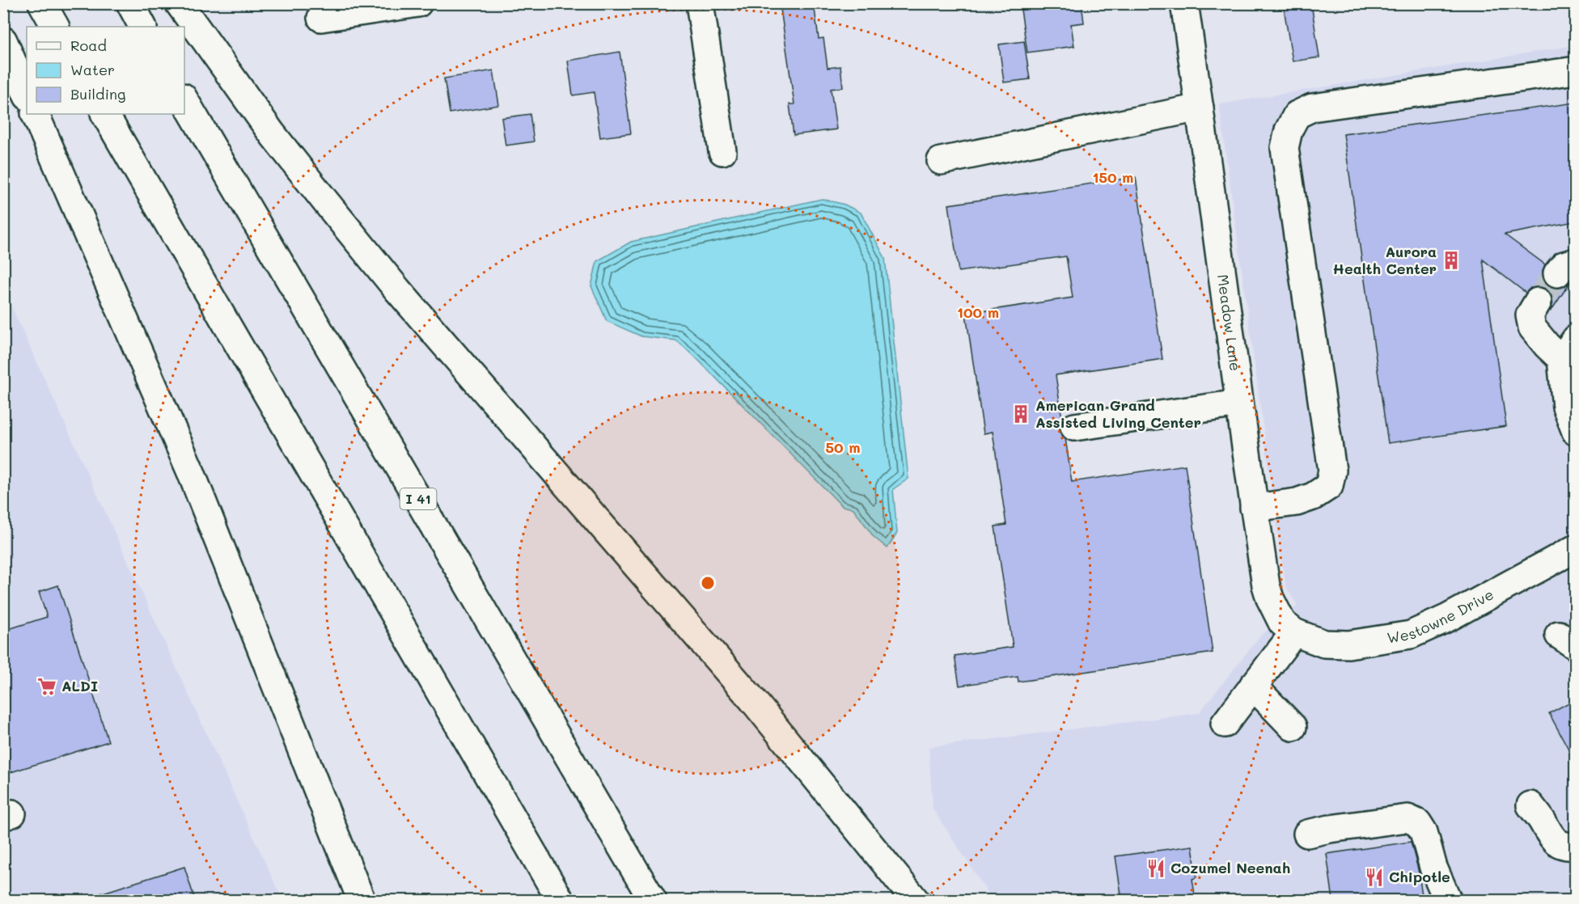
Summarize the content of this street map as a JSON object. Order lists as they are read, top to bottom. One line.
{"streets":{"main road":["Meadow Lane","I 41","Westowne Drive"]},"crossings":[["Meadow Lane","Westowne Drive"]],"places":{"building":["Aurora Health Center","American Grand Assisted Living Center"],"supermarket":["ALDI"],"restaurant":["Cozumel Neenah","Chipotle"]},"legend":["Road","Water","Building"],"rings":["150 m","100 m","50 m"]}
